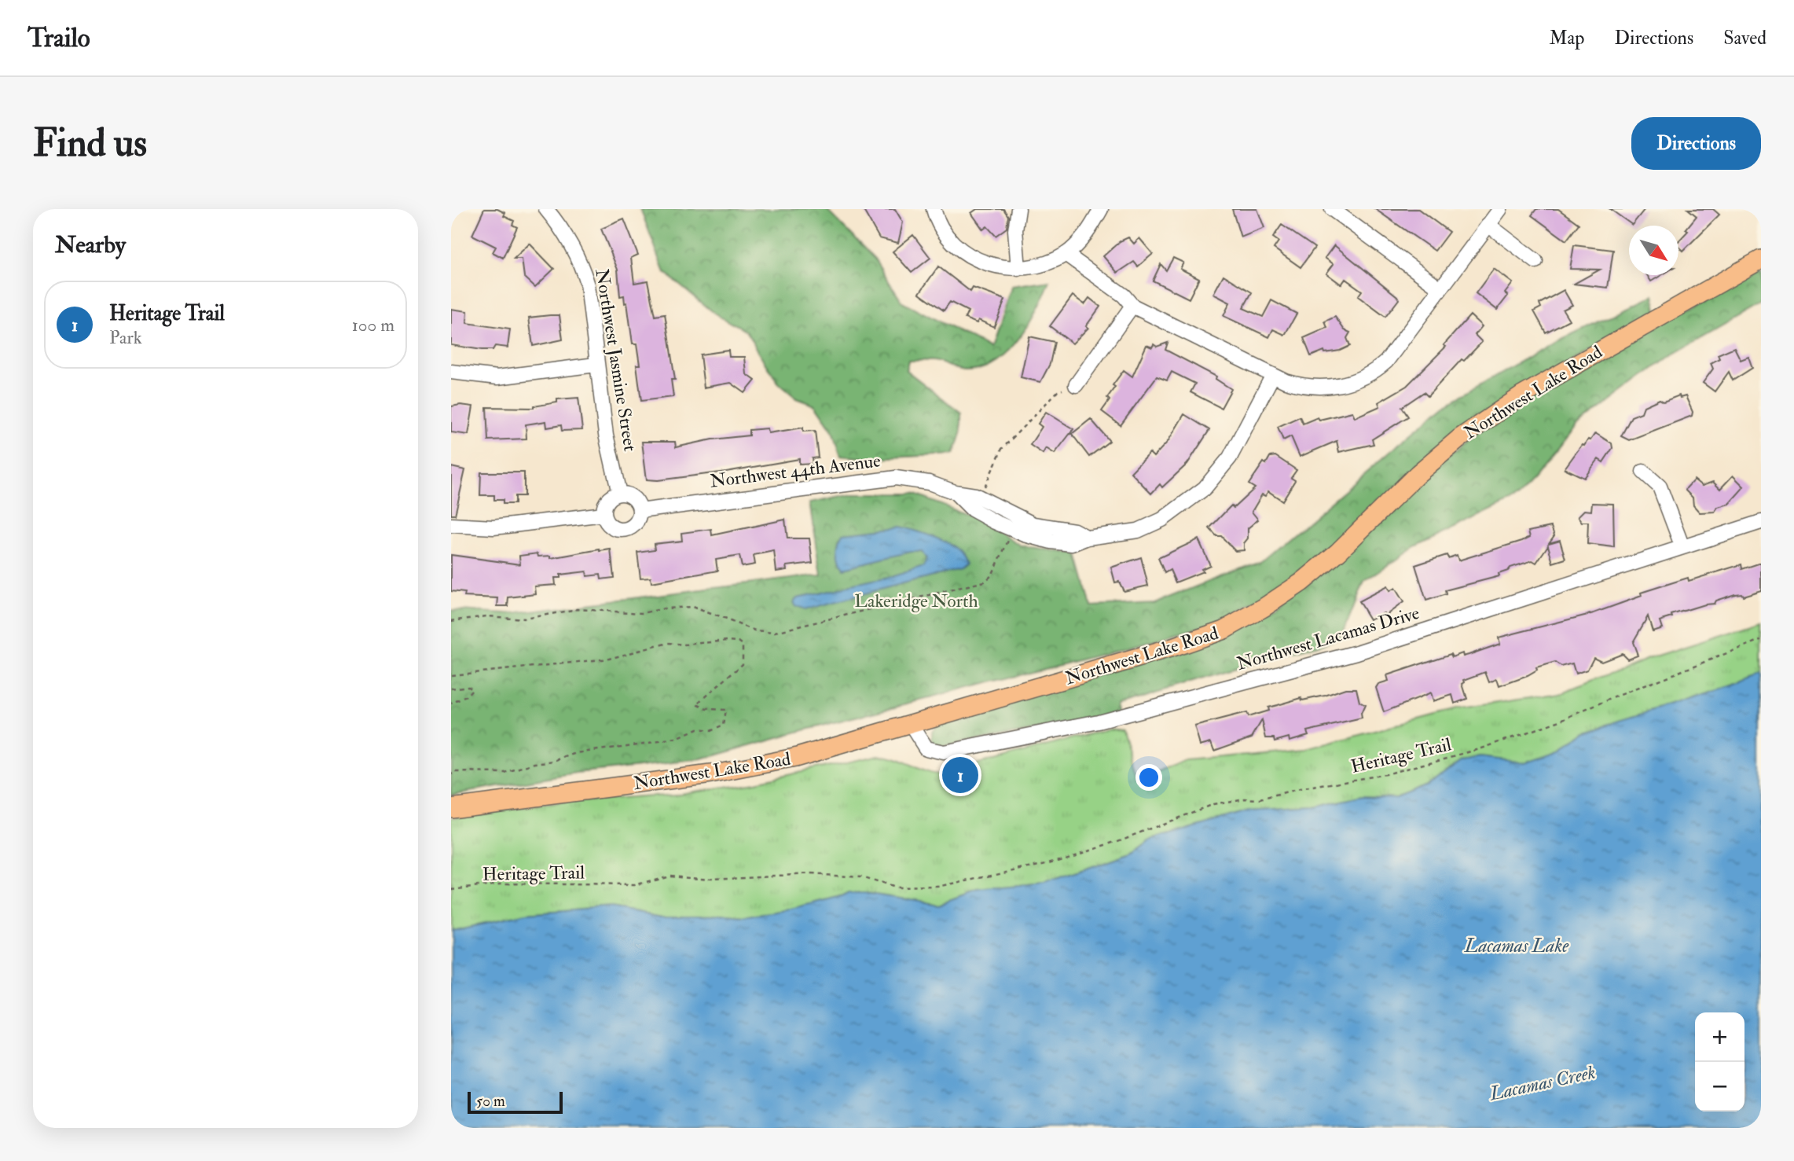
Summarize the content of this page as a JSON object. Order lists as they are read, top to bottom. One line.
{"streets":{"main road":["Northwest Lake Road"],"street":["Northwest Jasmine Street","Northwest 44th Avenue","Northwest Lacamas Drive"],"path":["Heritage Trail"]},"crossings":[["Northwest Jasmine Street","Northwest 44th Avenue"],["Northwest Lake Road","Northwest Lacamas Drive"]],"water":["Lacamas Lake","Lacamas Creek"],"parks":["Lakeridge North"],"scale_bar":"50 m","north":"bottom right","page":{"header":"Trailo","nav":["Map","Directions","Saved"],"buttons":"Directions","title":"Find us","heading":"Nearby","list":[{"mark":"1","name":"Heritage Trail","note":"Park","value":"100 m"}],"pins":"1","map_buttons":["+","−"],"scale":"50 m"}}
